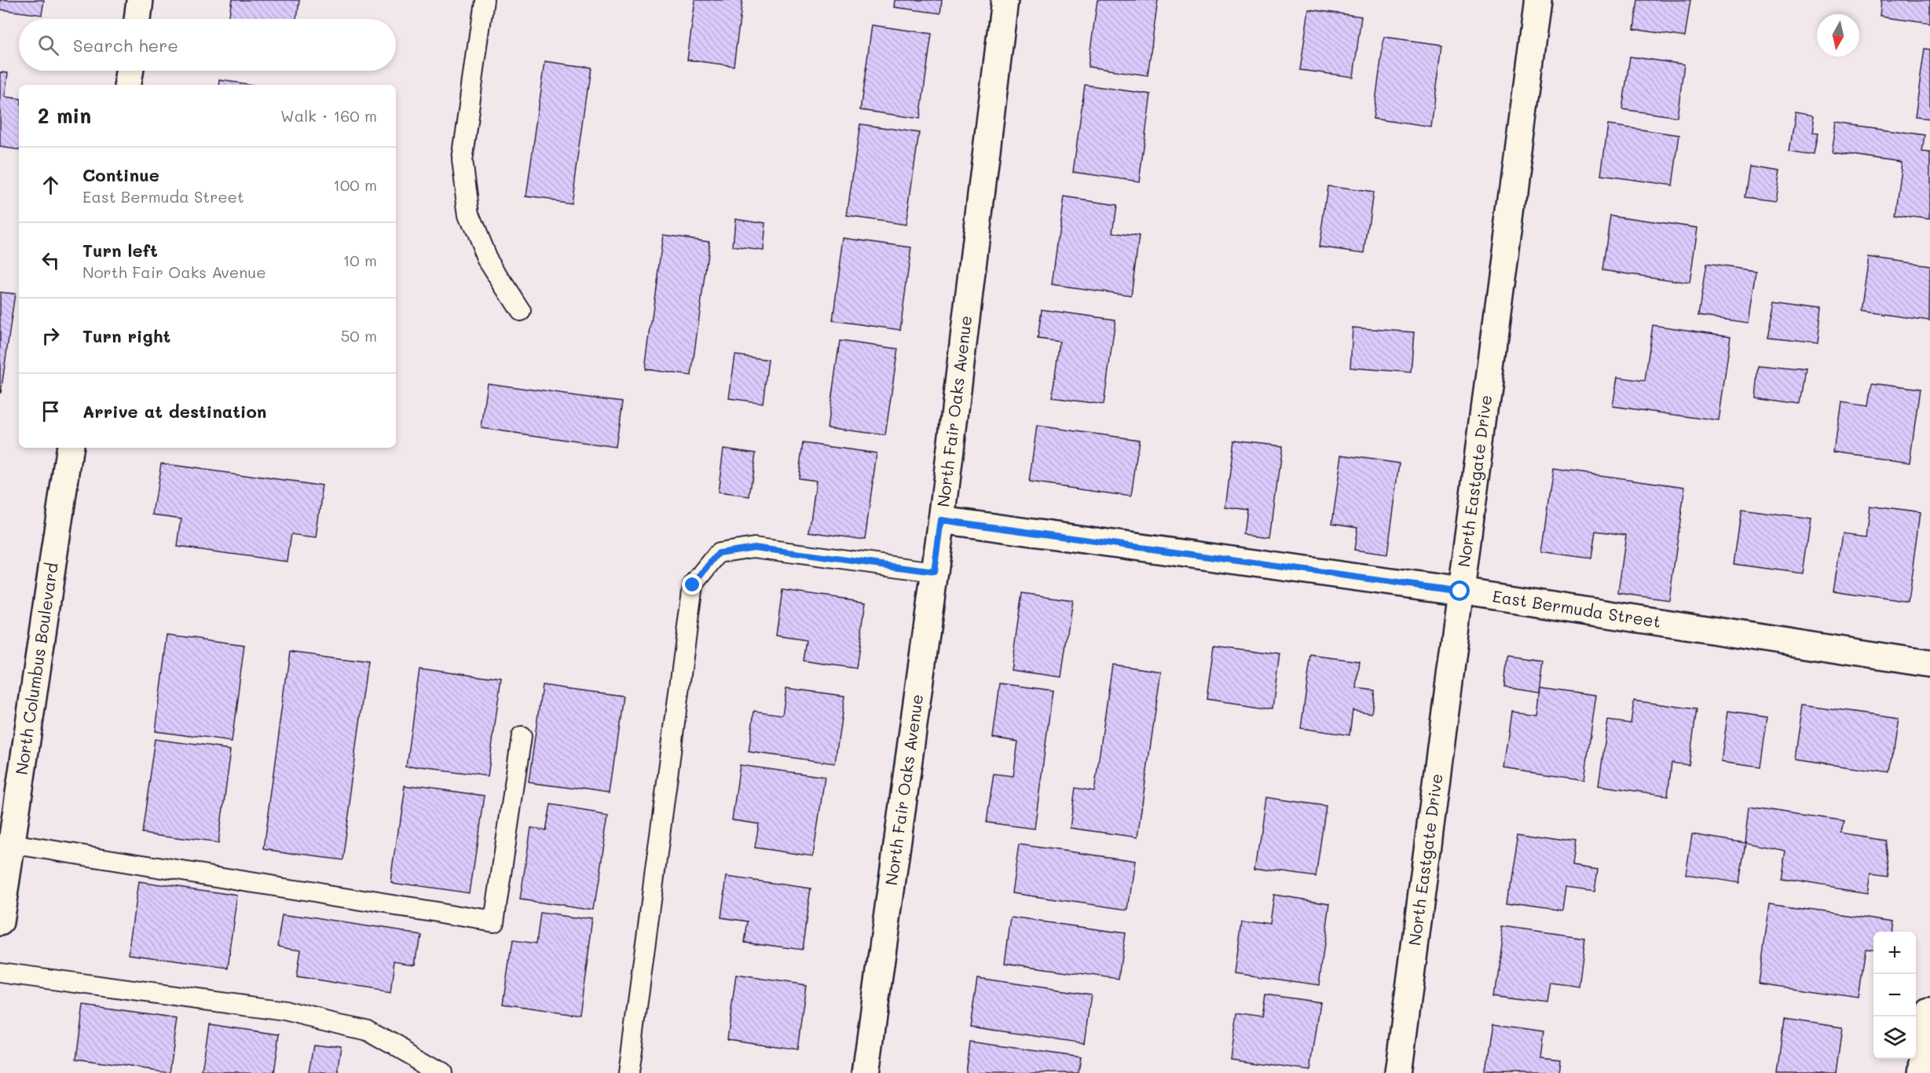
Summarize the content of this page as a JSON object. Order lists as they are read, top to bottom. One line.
{"streets":{"street":["North Fair Oaks Avenue","North Eastgate Drive","East Bermuda Street","North Columbus Boulevard"]},"crossings":[["North Fair Oaks Avenue","East Bermuda Street"],["North Eastgate Drive","East Bermuda Street"]],"north":"bottom","page":{"search":"Search here","heading":["2 min","Walk · 160 m"],"list":[["Continue","East Bermuda Street","100 m"],["Turn left","North Fair Oaks Avenue","10 m"],["Turn right","50 m"],"Arrive at destination"],"map_buttons":["+","−"]}}
